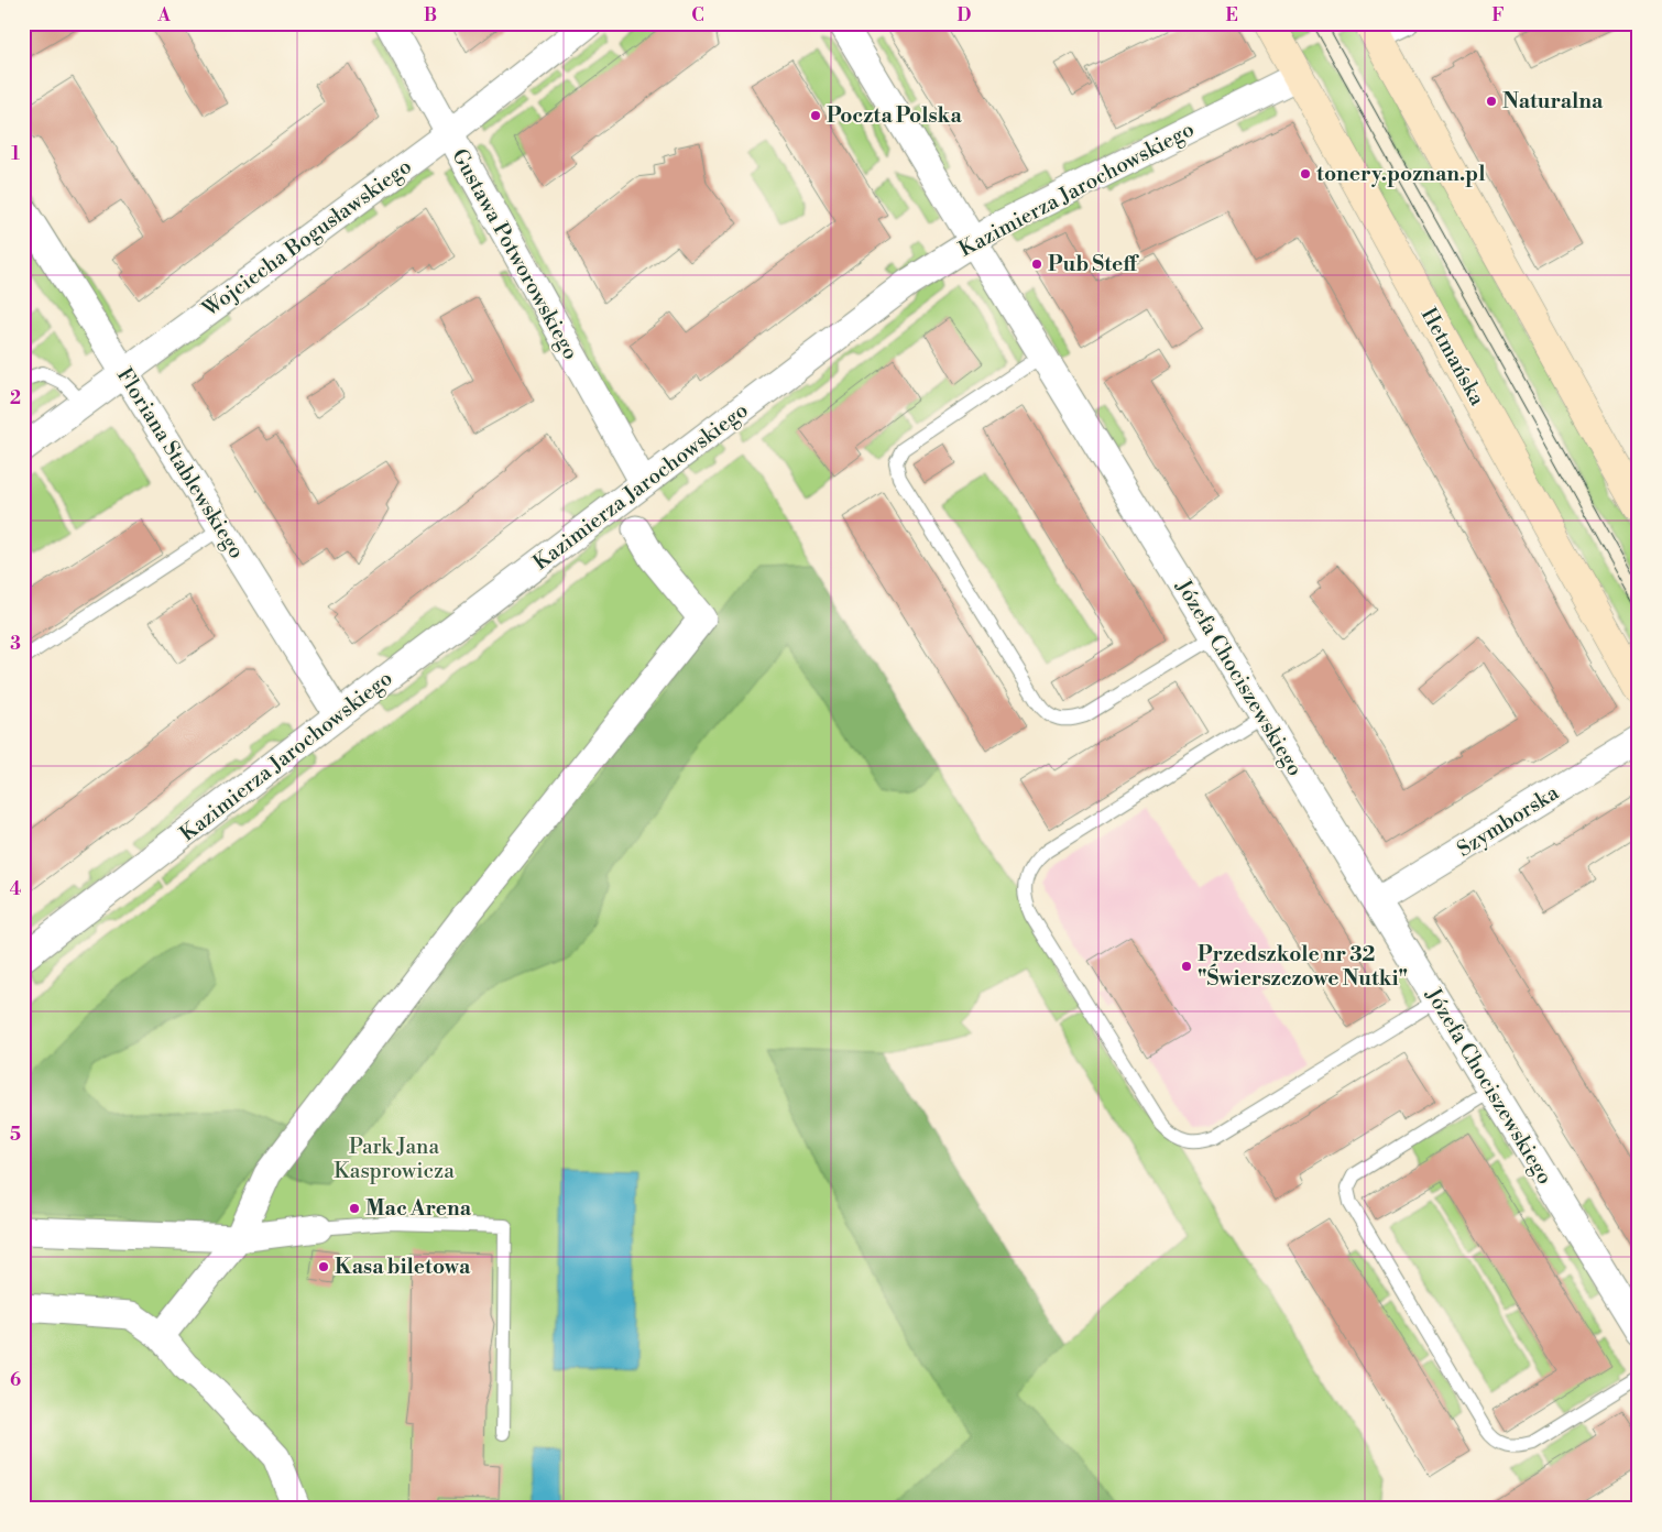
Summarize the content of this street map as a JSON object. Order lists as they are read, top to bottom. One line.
{"streets":{"main road":["Hetmańska"],"street":["Kazimierza Jarochowskiego","Wojciecha Bogusławskiego","Gustawa Potworowskiego","Floriana Stablewskiego","Józefa Chociszewskiego","Szymborska"]},"crossings":[["Kazimierza Jarochowskiego","Gustawa Potworowskiego"],["Kazimierza Jarochowskiego","Hetmańska"],["Kazimierza Jarochowskiego","Floriana Stablewskiego"],["Kazimierza Jarochowskiego","Józefa Chociszewskiego"],["Wojciecha Bogusławskiego","Gustawa Potworowskiego"],["Wojciecha Bogusławskiego","Floriana Stablewskiego"],["Józefa Chociszewskiego","Szymborska"]],"parks":["Park Jana Kasprowicza"],"places":["Naturalna","Poczta Polska","tonery.poznan.pl","Pub Steff","Przedszkole nr 32 \"Świerszczowe Nutki\"","Mac Arena","Kasa biletowa"],"grid":{"columns":["A","B","C","D","E","F"],"rows":["1","2","3","4","5","6"]}}
